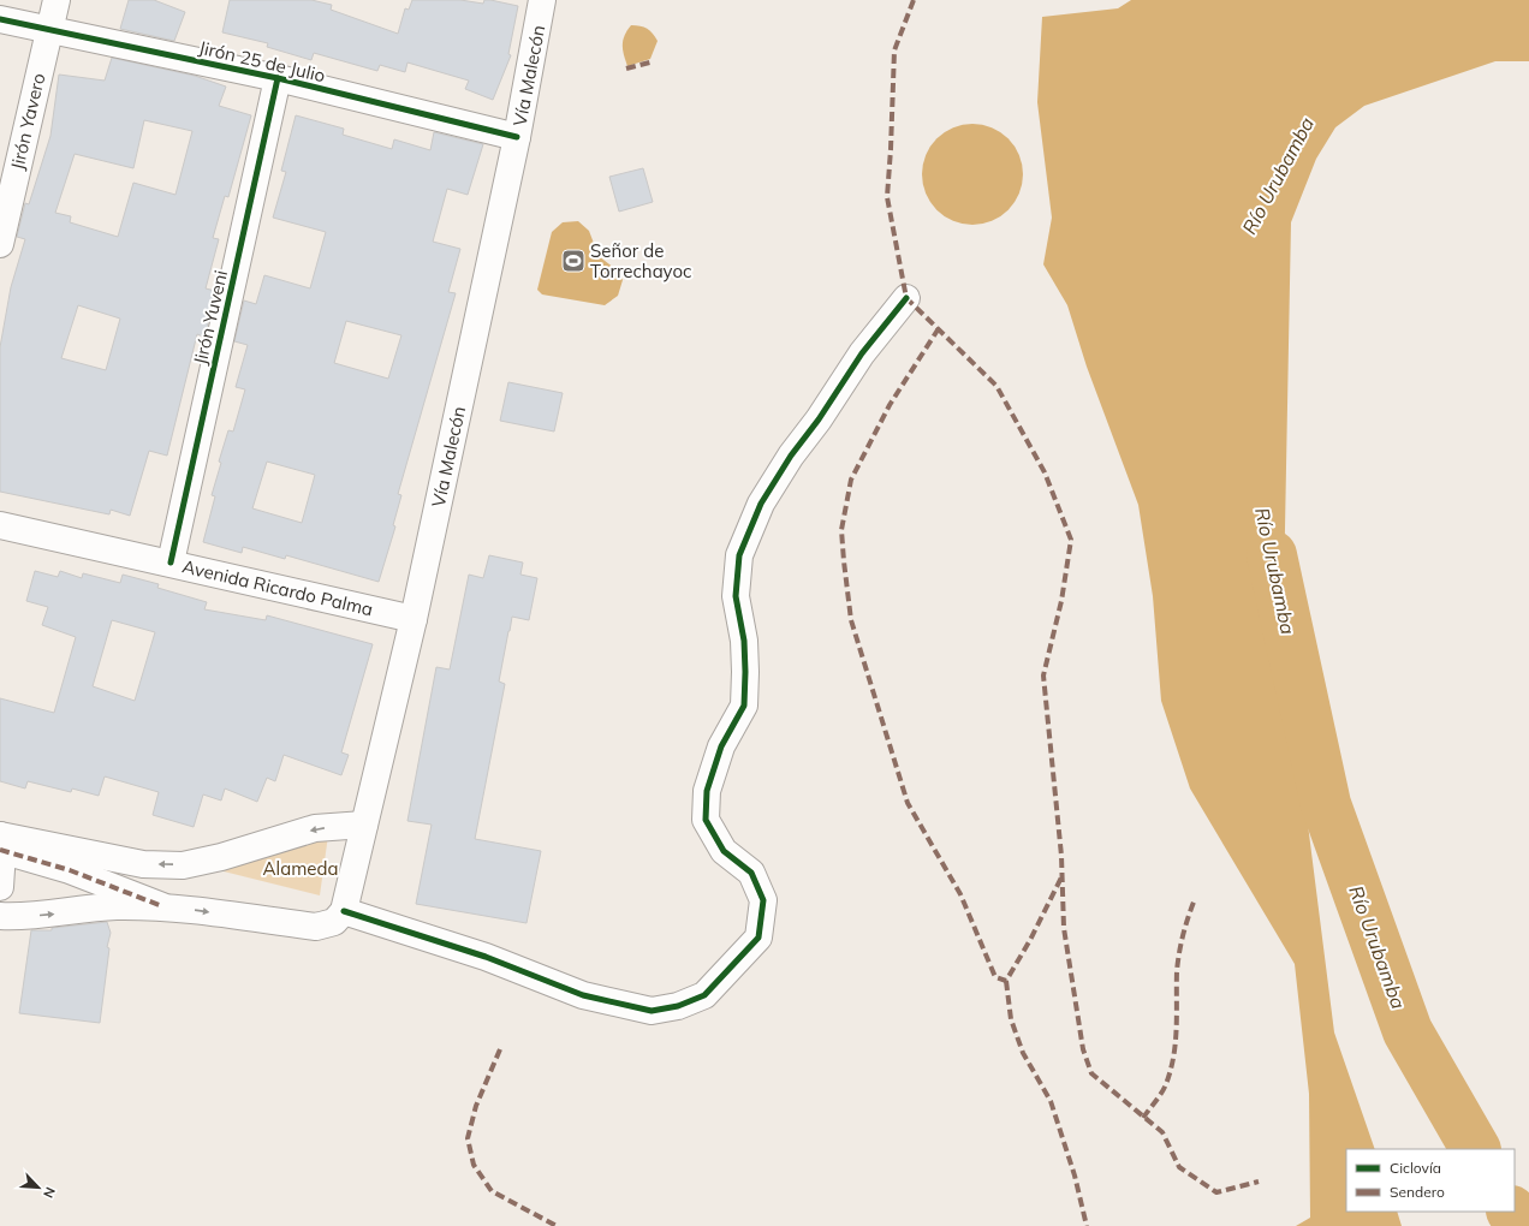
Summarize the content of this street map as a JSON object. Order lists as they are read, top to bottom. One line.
{"streets":{"street":["Jirón 25 de Julio","Vía Malecón","Jirón Yavero","Jirón Yuveni","Avenida Ricardo Palma"]},"crossings":[["Jirón 25 de Julio","Vía Malecón"],["Jirón 25 de Julio","Jirón Yavero"],["Jirón 25 de Julio","Jirón Yuveni"],["Vía Malecón","Avenida Ricardo Palma"],["Jirón Yuveni","Avenida Ricardo Palma"]],"water":["Río Urubamba"],"parks":["Alameda"],"places":{"sports":["Señor de Torrechayoc"]},"legend":["Ciclovía","Sendero"],"north":"bottom right"}
